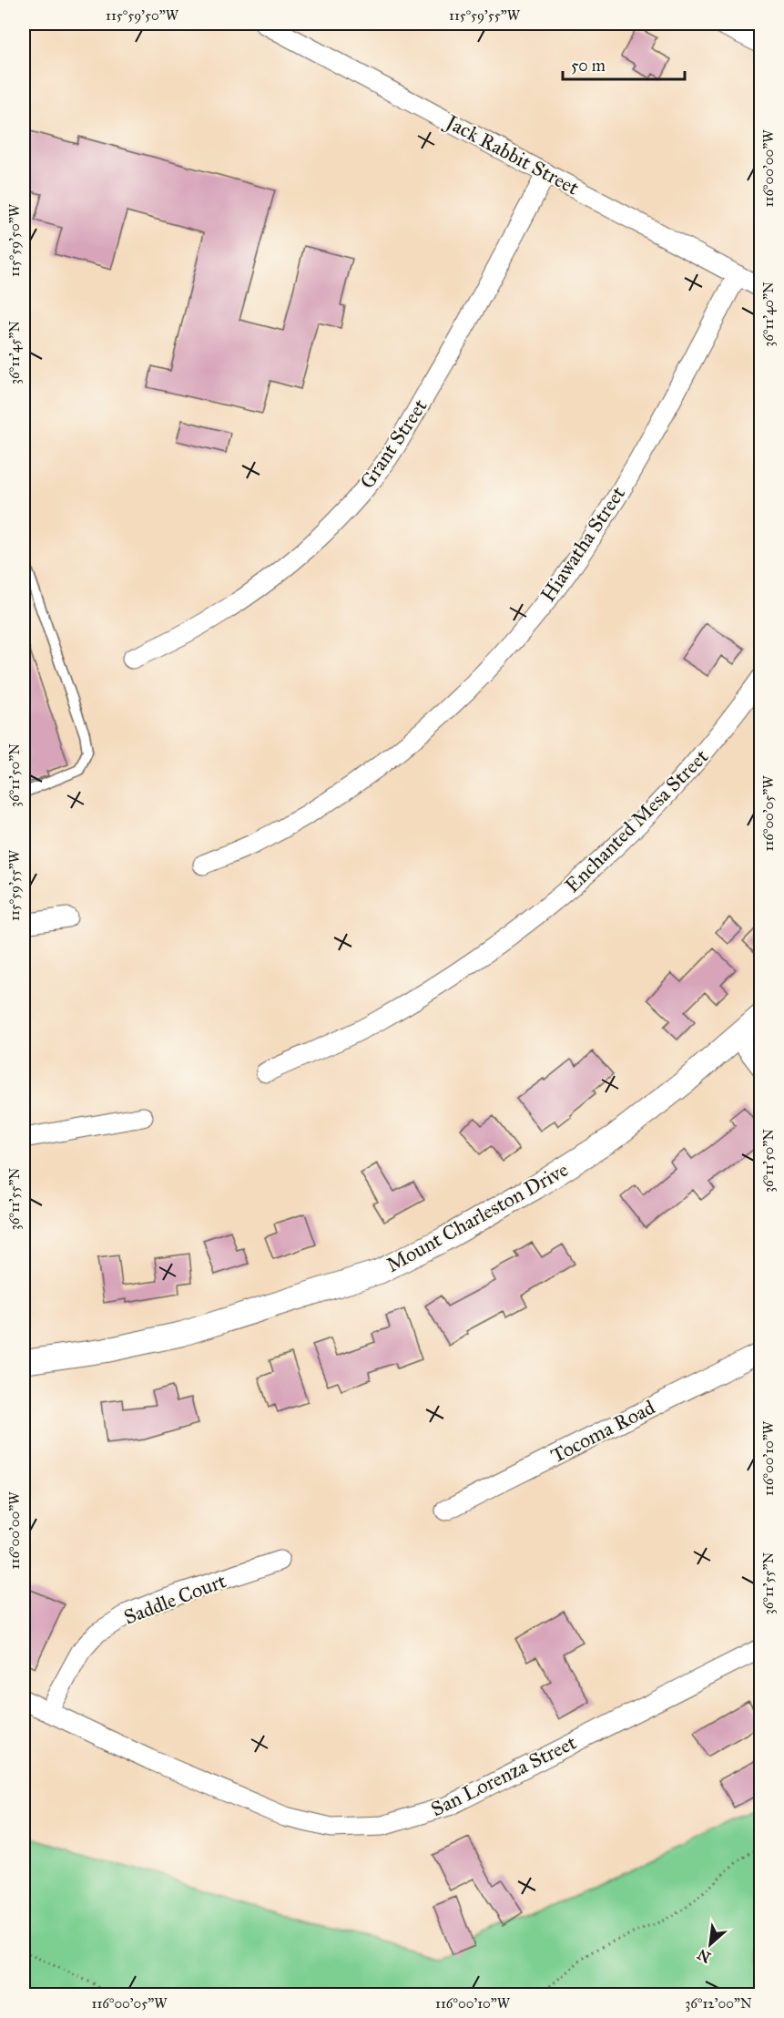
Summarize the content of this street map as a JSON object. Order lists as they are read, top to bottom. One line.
{"streets":{"street":["Jack Rabbit Street","Grant Street","Hiawatha Street","Enchanted Mesa Street","Mount Charleston Drive","Tocoma Road","Saddle Court","San Lorenza Street"]},"crossings":[["Jack Rabbit Street","Grant Street"],["Jack Rabbit Street","Hiawatha Street"],["Saddle Court","San Lorenza Street"]],"scale_bar":"50 m","north":"bottom left","coordinates":["115°59'50\"W","115°59'55\"W","116°00'00\"W","36°11'40\"N","36°11'45\"N","36°11'50\"N","116°00'05\"W","36°11'55\"N","116°00'10\"W","36°12'00\"N"]}
